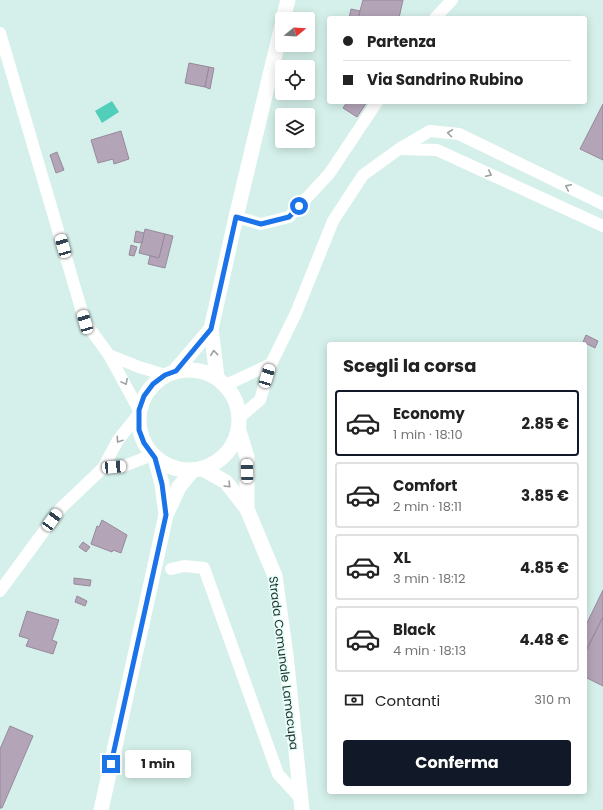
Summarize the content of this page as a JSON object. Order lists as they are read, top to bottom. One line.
{"streets":{"street":["Strada Comunale Lamacupa"]},"north":"right","page":{"banner":["Partenza","Via Sandrino Rubino"],"heading":"Scegli la corsa","list":[{"name":"Economy","note":"1 min · 18:10","value":"2.85 €"},{"name":"Comfort","note":"2 min · 18:11","value":"3.85 €"},{"name":"XL","note":"3 min · 18:12","value":"4.85 €"},{"name":"Black","note":"4 min · 18:13","value":"4.48 €"}],"pay":["Contanti","310 m"],"buttons":"Conferma","bubble":"1 min"}}
